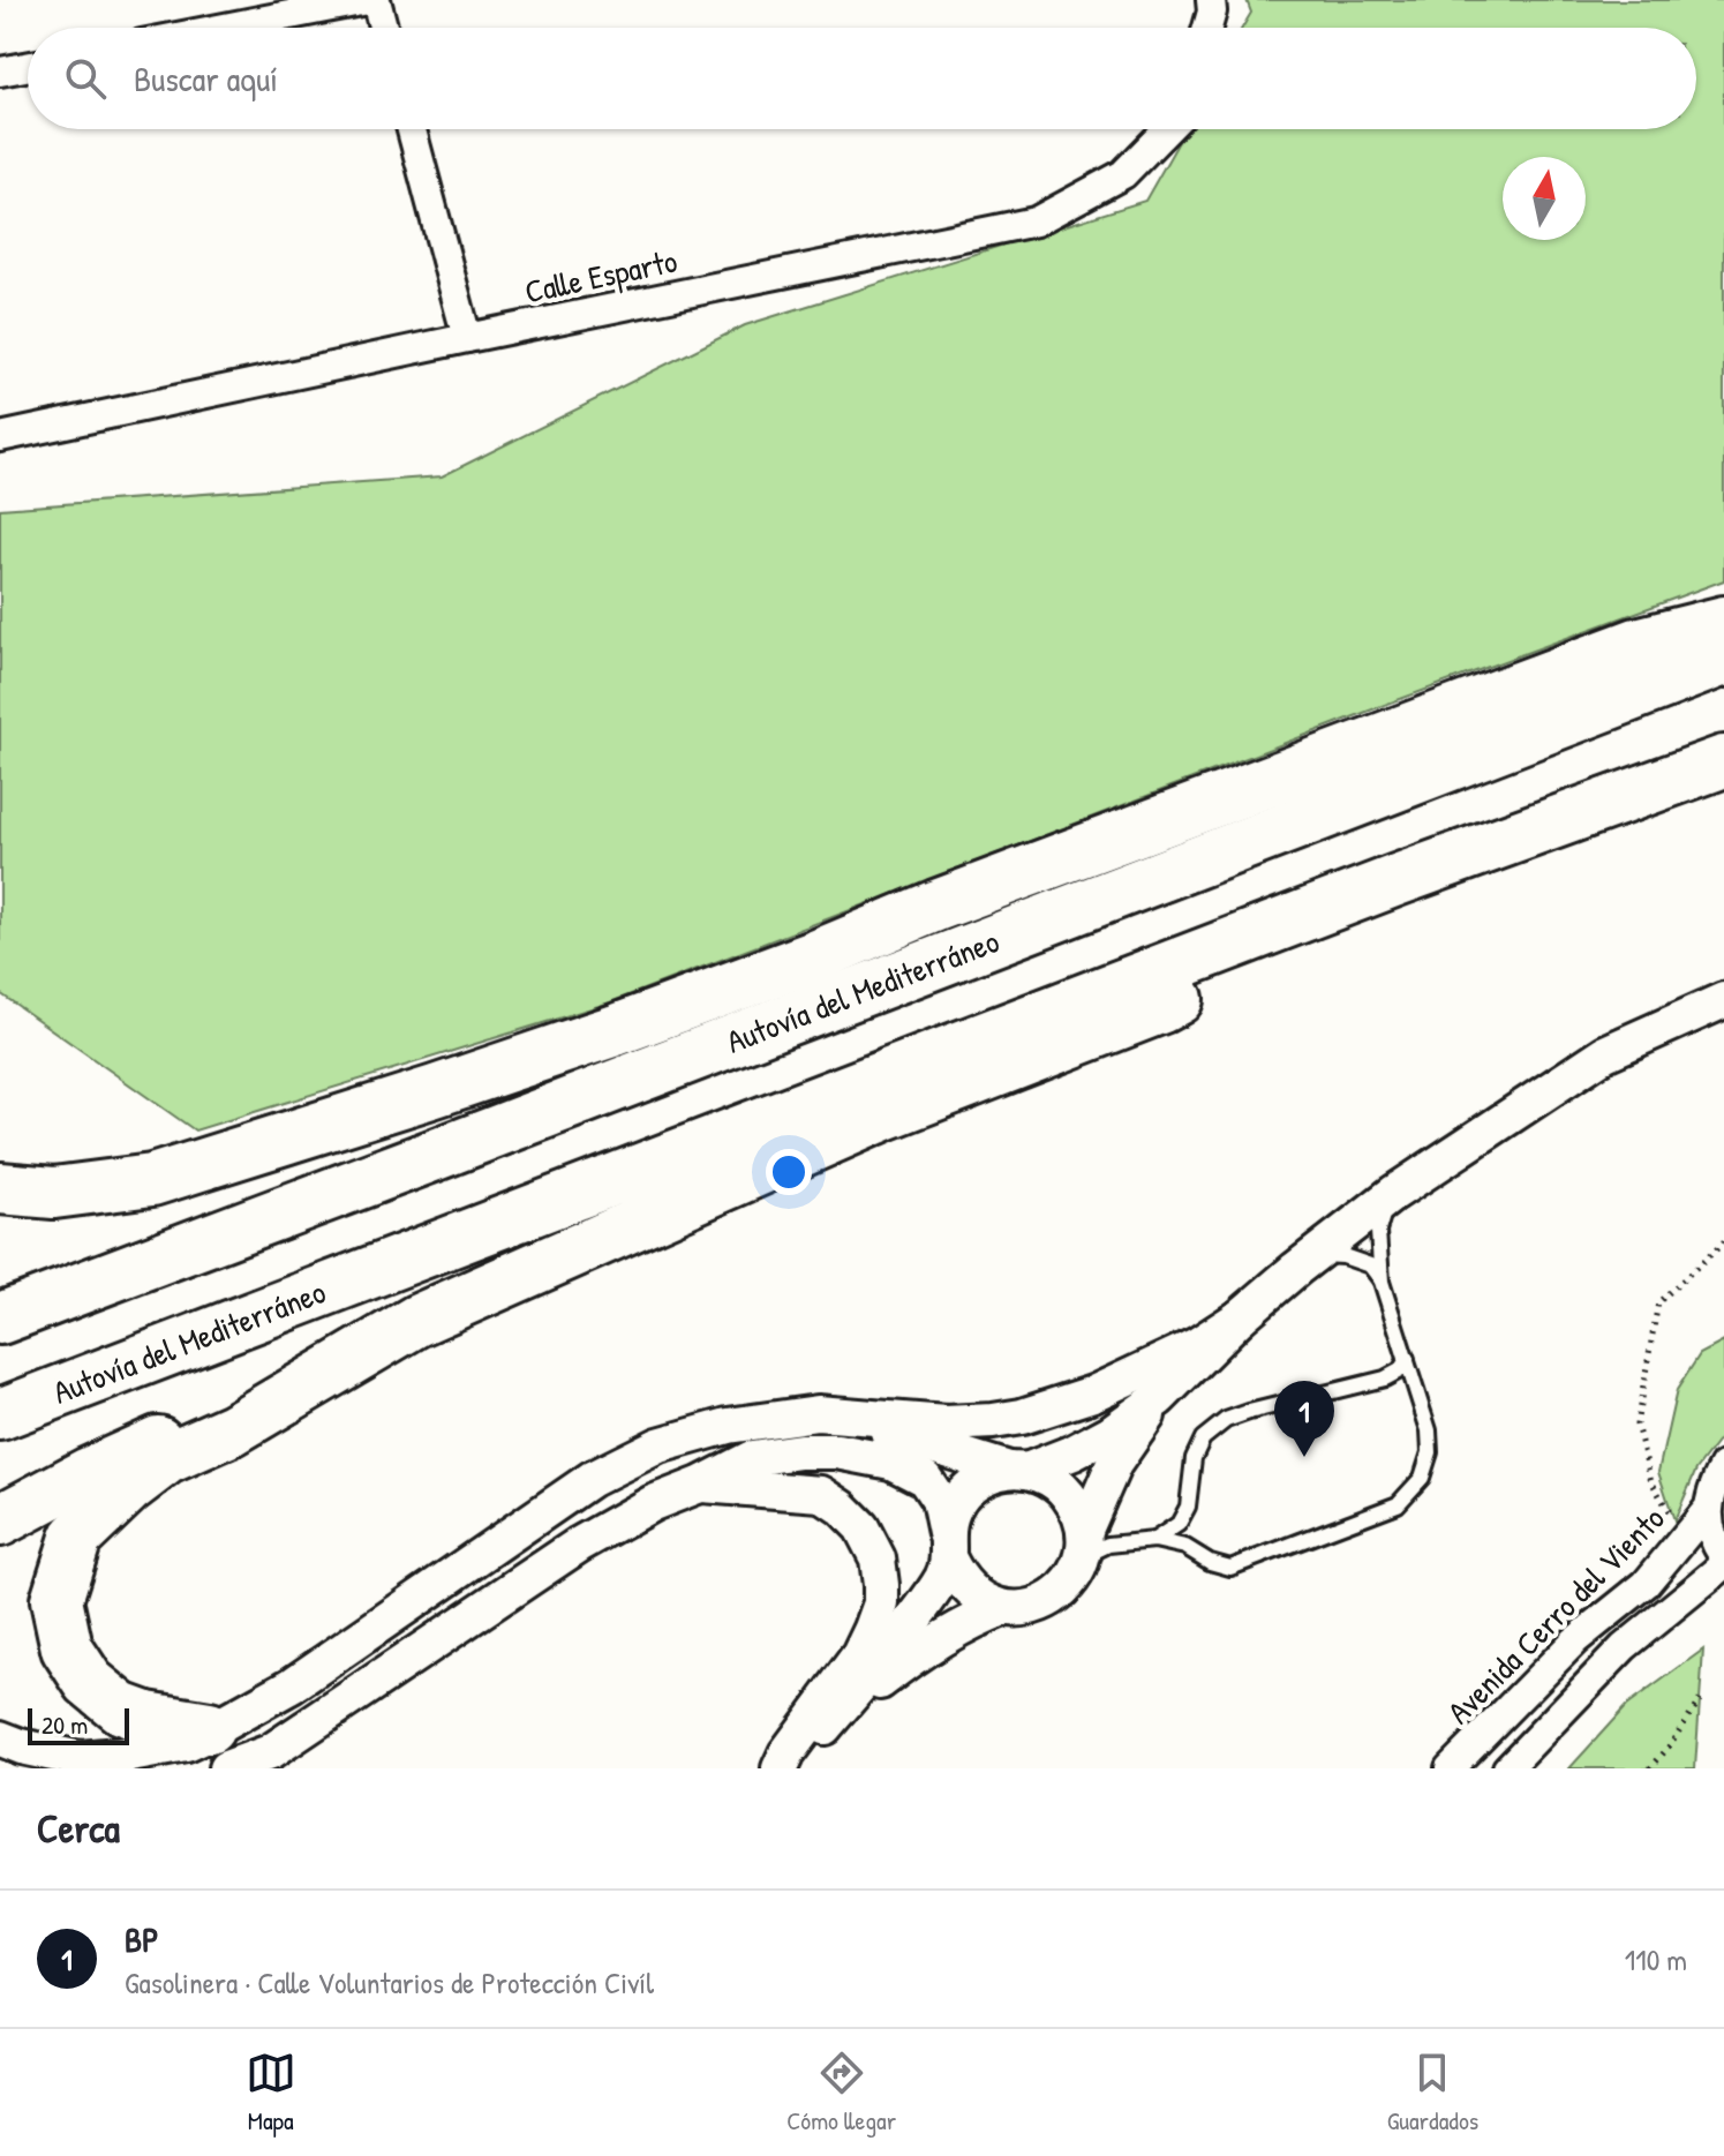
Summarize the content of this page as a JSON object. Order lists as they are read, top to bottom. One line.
{"streets":{"highway":["Autovía del Mediterráneo"],"street":["Calle Esparto","Avenida Cerro del Viento"]},"scale_bar":"20 m","north":"top","page":{"search":"Buscar aquí","pins":"1","scale":"20 m","heading":"Cerca","list":[{"mark":"1","name":"BP","note":"Gasolinera · Calle Voluntarios de Protección Civíl","value":"110 m"}],"nav":["Mapa","Cómo llegar","Guardados"]}}
